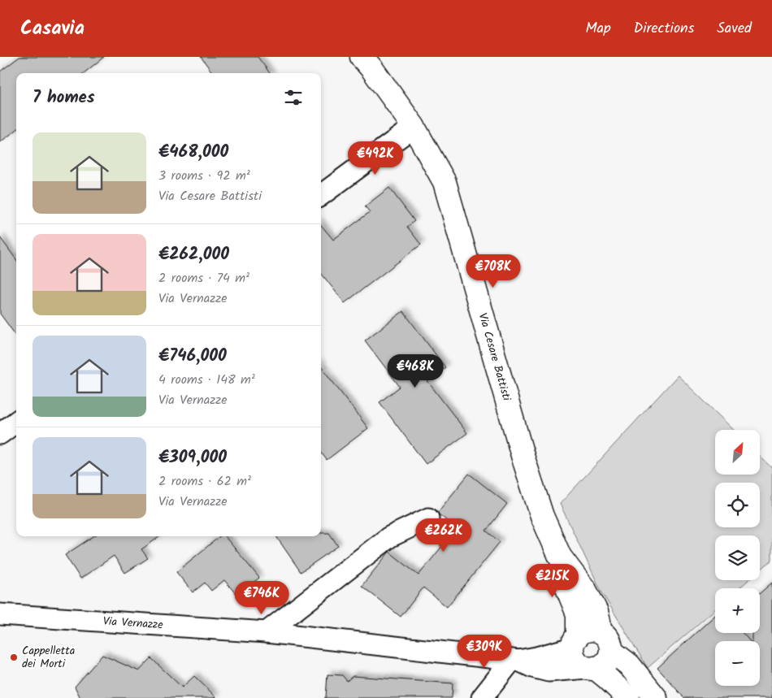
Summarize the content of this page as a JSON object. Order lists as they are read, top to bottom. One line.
{"streets":{"street":["Via Cesare Battisti","Via Vernazze"]},"crossings":[["Via Cesare Battisti","Via Vernazze"]],"places":["Cappelletta dei Morti"],"north":"top right","page":{"header":"Casavia","nav":["Map","Directions","Saved"],"heading":"7 homes","list":[{"name":"€468,000","note":"3 rooms · 92 m² · Via Cesare Battisti"},{"name":"€262,000","note":"2 rooms · 74 m² · Via Vernazze"},{"name":"€746,000","note":"4 rooms · 148 m² · Via Vernazze"},{"name":"€309,000","note":"2 rooms · 62 m² · Via Vernazze"}],"price":["€492K","€708K","€468K","€262K","€215K","€746K","€309K"],"map_buttons":["+","−"]}}
